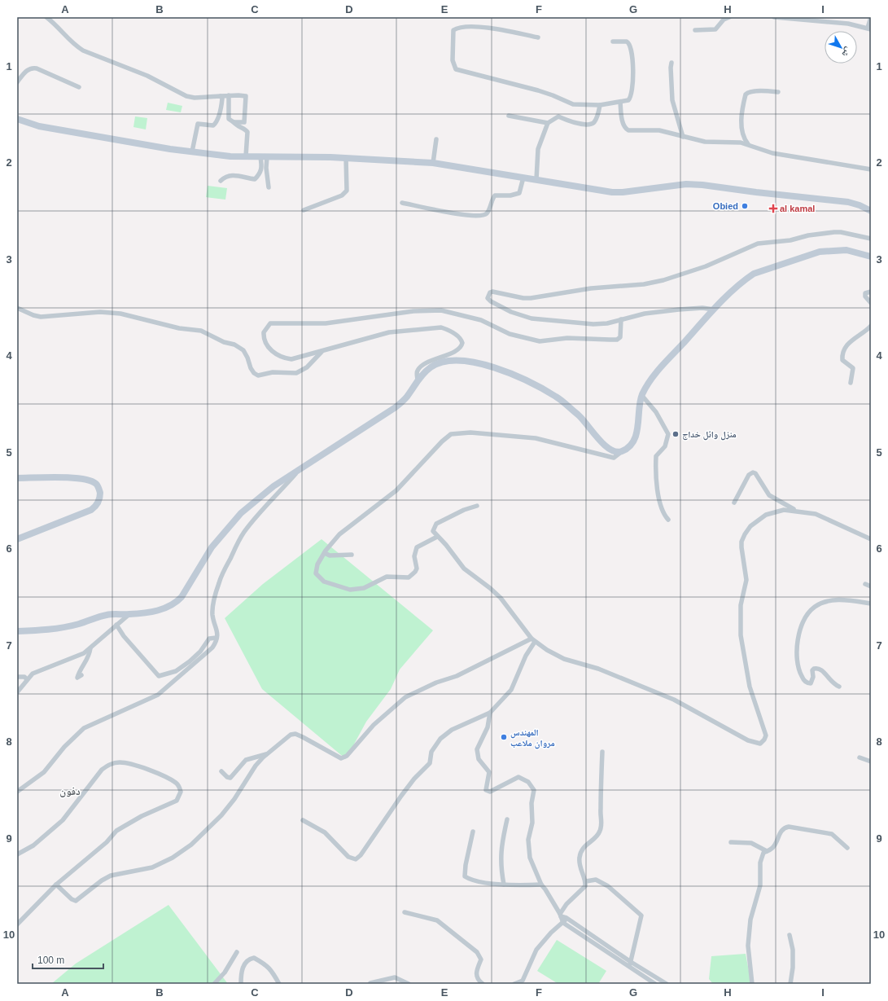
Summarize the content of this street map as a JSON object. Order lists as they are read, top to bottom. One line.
{"districts":["دفون"],"places":{"other":["Obied","منزل وائل خداج","المهندس مروان ملاعب"],"health":["al kamal"]},"scale_bar":"100 m","north":"bottom right","grid":{"columns":["A","B","C","D","E","F","G","H","I"],"rows":["1","2","3","4","5","6","7","8","9","10"]}}
